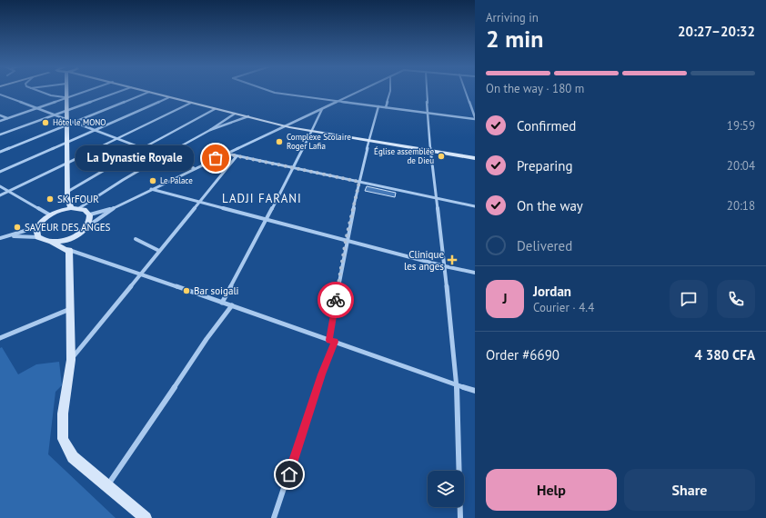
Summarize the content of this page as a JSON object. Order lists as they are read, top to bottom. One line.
{"districts":["LADJI FARANI"],"places":{"other":["Hôtel le MONO","Complexe Scolaire Roger Lafia","Église assemblée de Dieu","La Dynastie Royale","Le Palace","SK rFOUR","SAVEUR DES ANGES","Bar soigali"],"health":["Clinique les anges"]},"page":{"heading":["2 min","Arriving in","20:27–20:32"],"panel":["Jordan","Courier · 4.4","Order #6690","4 380 CFA"],"bar":"On the way · 180 m","list":[["Confirmed","19:59"],["Preparing","20:04"],["On the way","20:18"],"Delivered"],"bubble":"La Dynastie Royale","round":"J","buttons":["Help","Share"]}}
